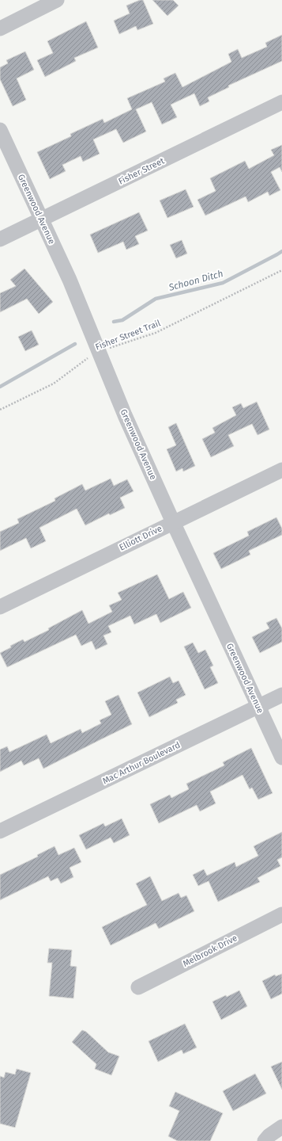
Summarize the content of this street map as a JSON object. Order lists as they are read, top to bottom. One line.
{"streets":{"street":["Fisher Street","Greenwood Avenue","Elliott Drive","Mac Arthur Boulevard","Melbrook Drive"],"path":["Fisher Street Trail"]},"crossings":[["Fisher Street","Greenwood Avenue"],["Greenwood Avenue","Fisher Street Trail"],["Greenwood Avenue","Elliott Drive"],["Greenwood Avenue","Mac Arthur Boulevard"]],"water":["Schoon Ditch"]}
